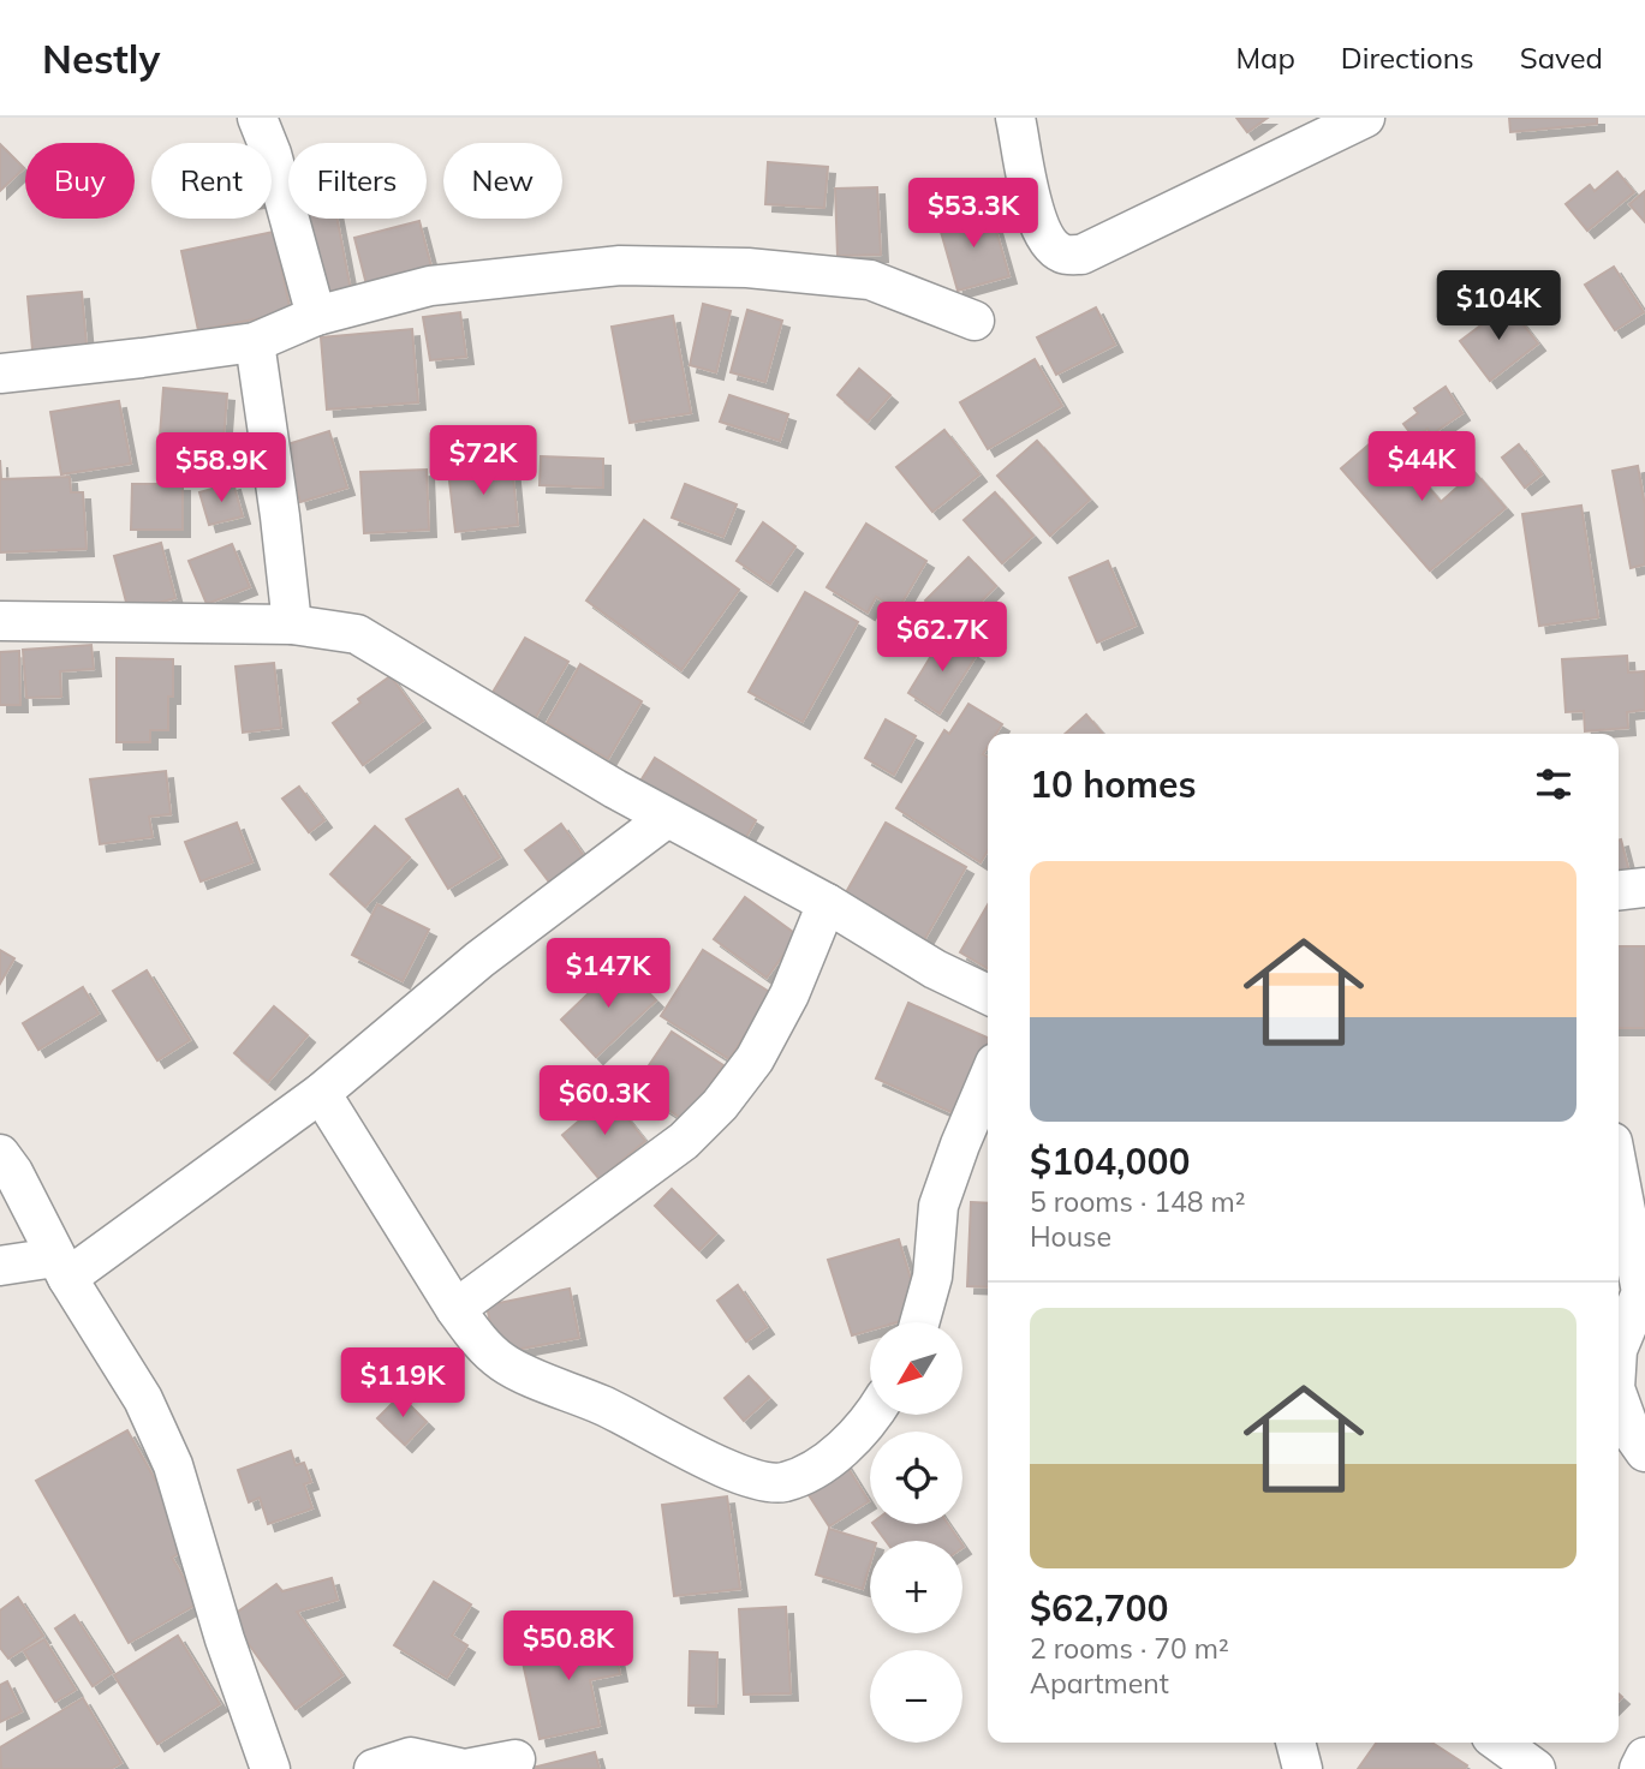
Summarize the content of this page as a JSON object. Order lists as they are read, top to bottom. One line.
{"north":"bottom left","page":{"header":"Nestly","nav":["Map","Directions","Saved"],"chip":["Buy","Rent","Filters","New"],"price":["$53.3K","$104K","$72K","$44K","$58.9K","$62.7K","$147K","$60.3K","$119K","$50.8K"],"heading":"10 homes","list":[{"name":"$104,000","note":"5 rooms · 148 m² · House"},{"name":"$62,700","note":"2 rooms · 70 m² · Apartment"}],"map_buttons":["+","−"]}}
